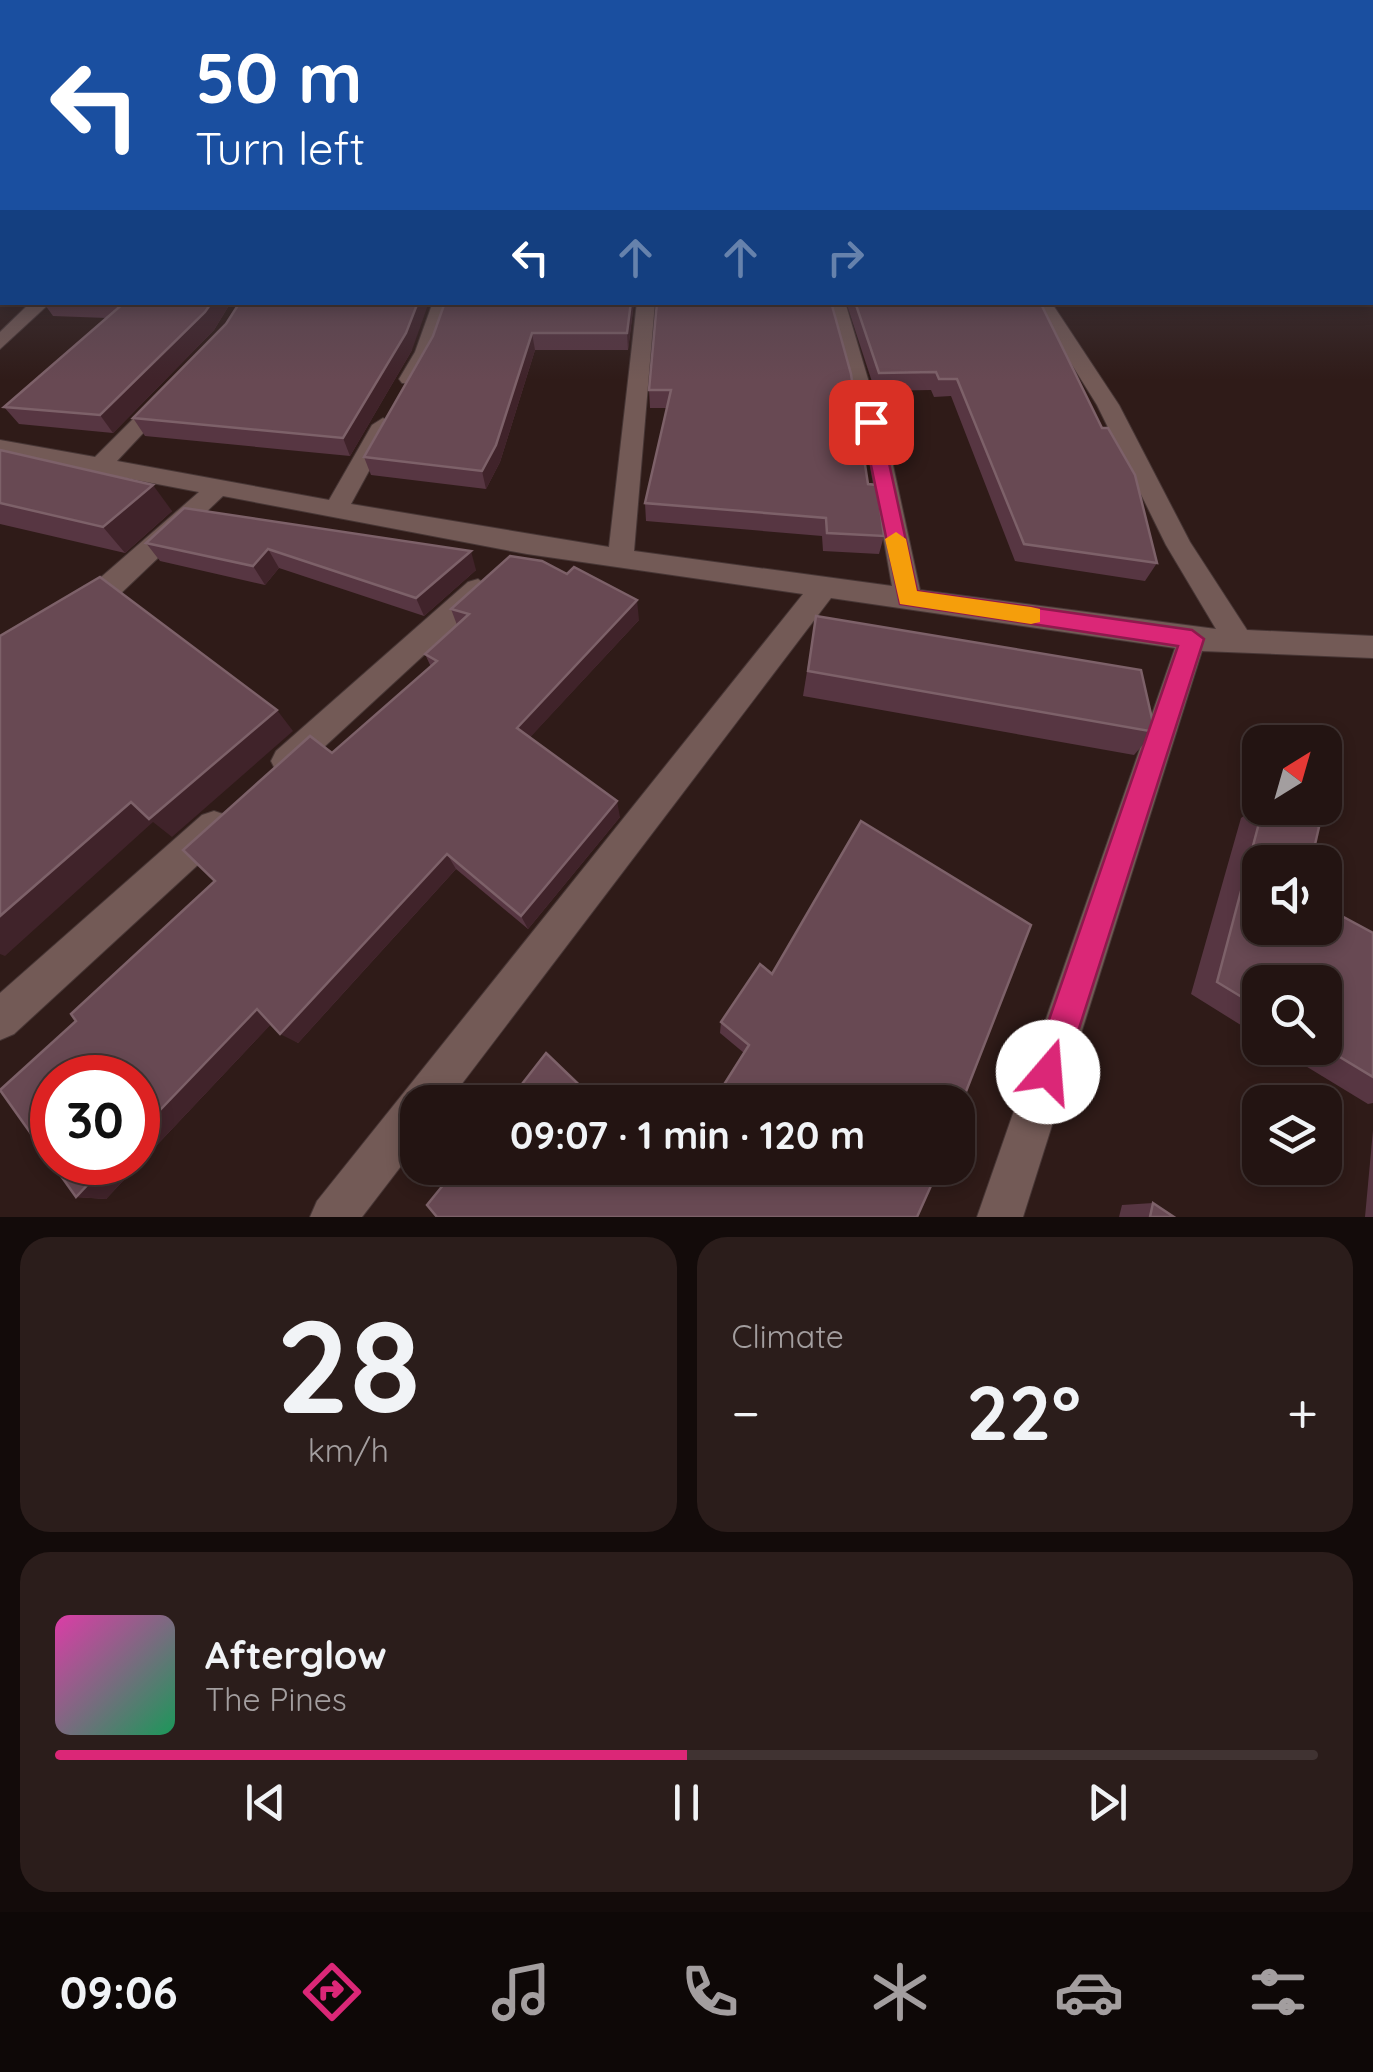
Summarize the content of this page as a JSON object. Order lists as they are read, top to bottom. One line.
{"north":"top right","page":{"turn":["50 m","Turn left"],"limit":"30","trip":"09:07 · 1 min · 120 m","tile":[["28","km/h"],"Climate"],"heat":["−","22°","+"],"song":["Afterglow","The Pines"],"tabs":"09:06"}}
